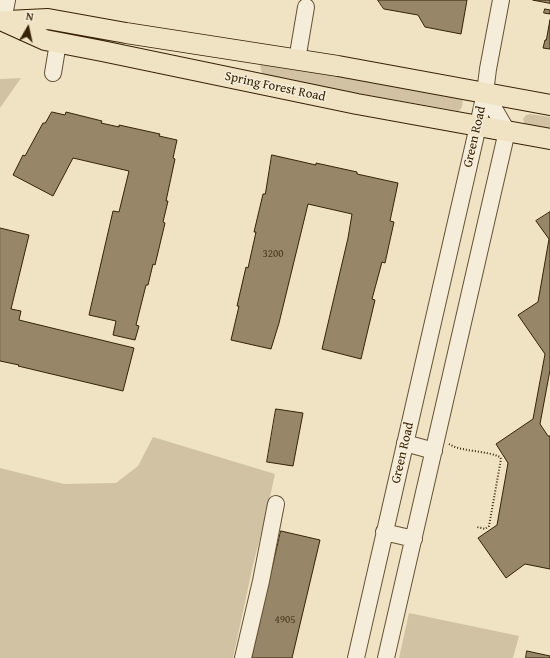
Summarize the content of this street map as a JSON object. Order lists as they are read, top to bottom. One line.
{"streets":{"main road":["Spring Forest Road"],"street":["Green Road"]},"crossings":[["Spring Forest Road","Green Road"]],"house_numbers":["3200","4905"],"north":"top"}
